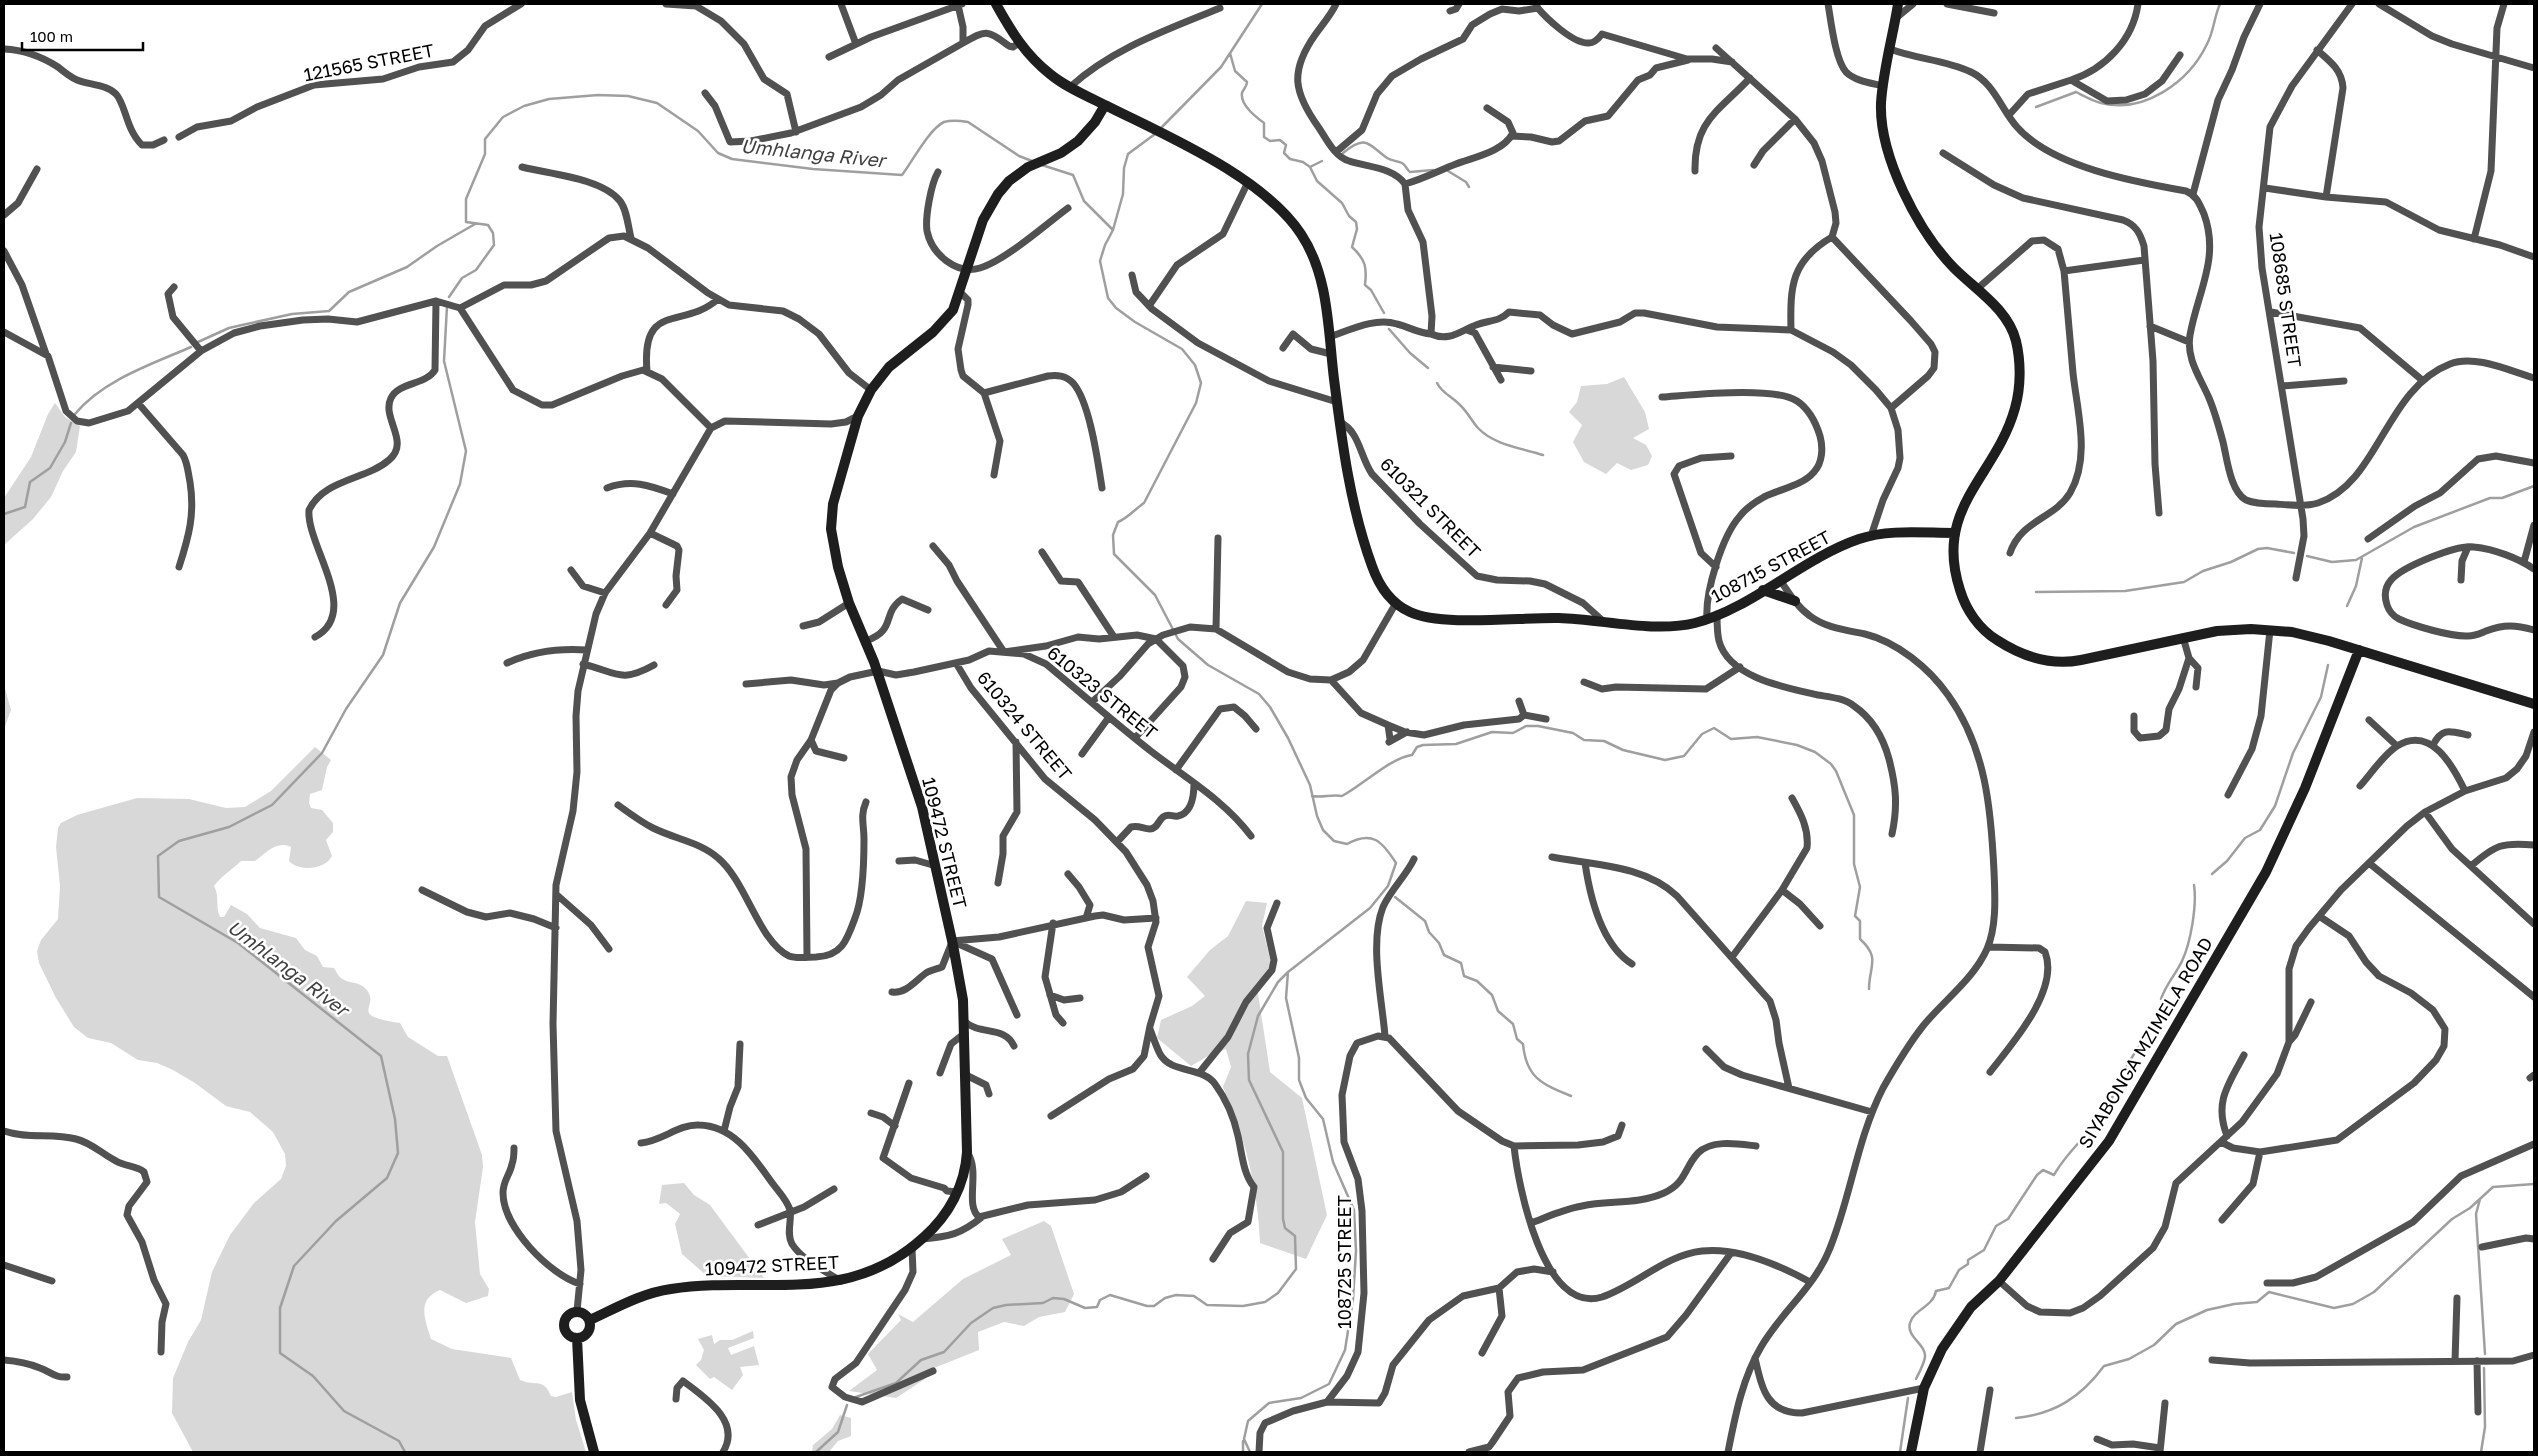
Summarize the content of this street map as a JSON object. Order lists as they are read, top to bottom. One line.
{"streets":{"street":["121565 STREET","108685 STREET","610321 STREET","108715 STREET","610323 STREET","610324 STREET","109472 STREET","SIYABONGA MZIMELA ROAD","108725 STREET"]},"crossings":[["610321 STREET","108715 STREET"],["610323 STREET","610324 STREET"],["610323 STREET","109472 STREET"]],"water":["Umhlanga River"],"scale_bar":"100 m"}
